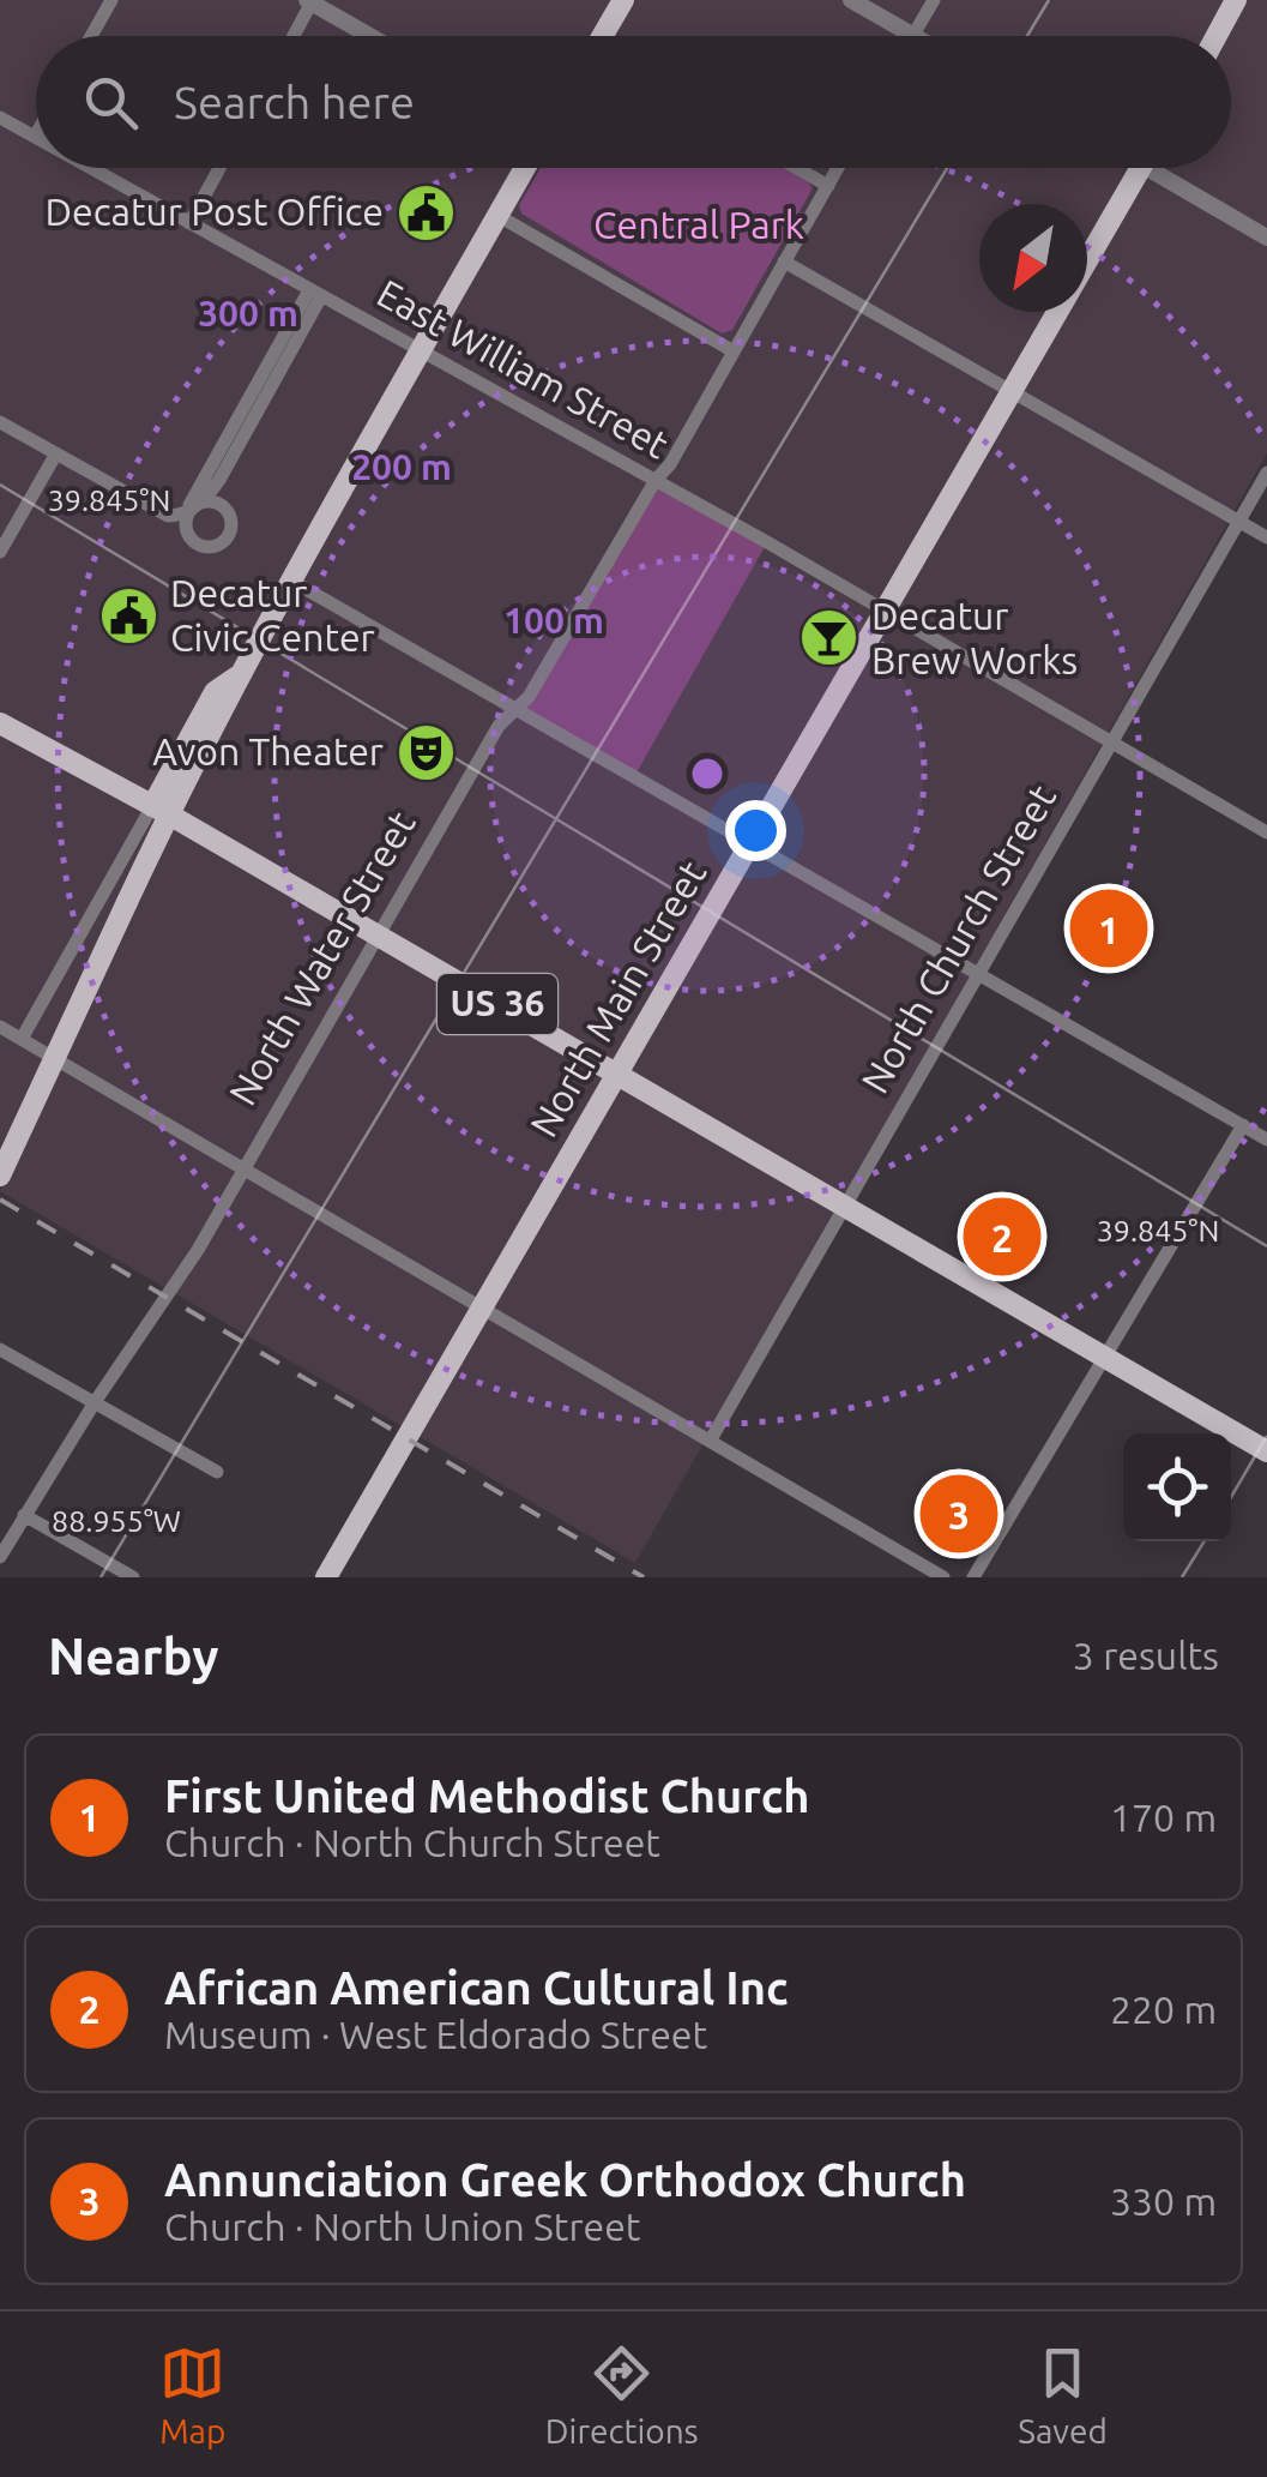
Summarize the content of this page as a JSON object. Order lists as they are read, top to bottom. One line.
{"streets":{"main road":["North Main Street","US 36"],"street":["East William Street","North Church Street","North Water Street"]},"crossings":[["East William Street","North Church Street"],["East William Street","North Water Street"],["East William Street","North Main Street"],["North Church Street","US 36"],["North Water Street","US 36"],["North Main Street","US 36"]],"parks":["Central Park"],"places":{"public building":["Decatur Post Office","Decatur Civic Center"],"bar":["Decatur Brew Works"],"theatre":["Avon Theater"]},"north":"bottom left","page":{"search":"Search here","pins":["1","2","3"],"heading":["Nearby","3 results"],"list":[{"mark":"1","name":"First United Methodist Church","note":"Church · North Church Street","value":"170 m"},{"mark":"2","name":"African American Cultural Inc","note":"Museum · West Eldorado Street","value":"220 m"},{"mark":"3","name":"Annunciation Greek Orthodox Church","note":"Church · North Union Street","value":"330 m"}],"nav":["Map","Directions","Saved"]},"coordinates":["39.845°N","88.955°W"],"rings":["300 m","200 m","100 m"]}
